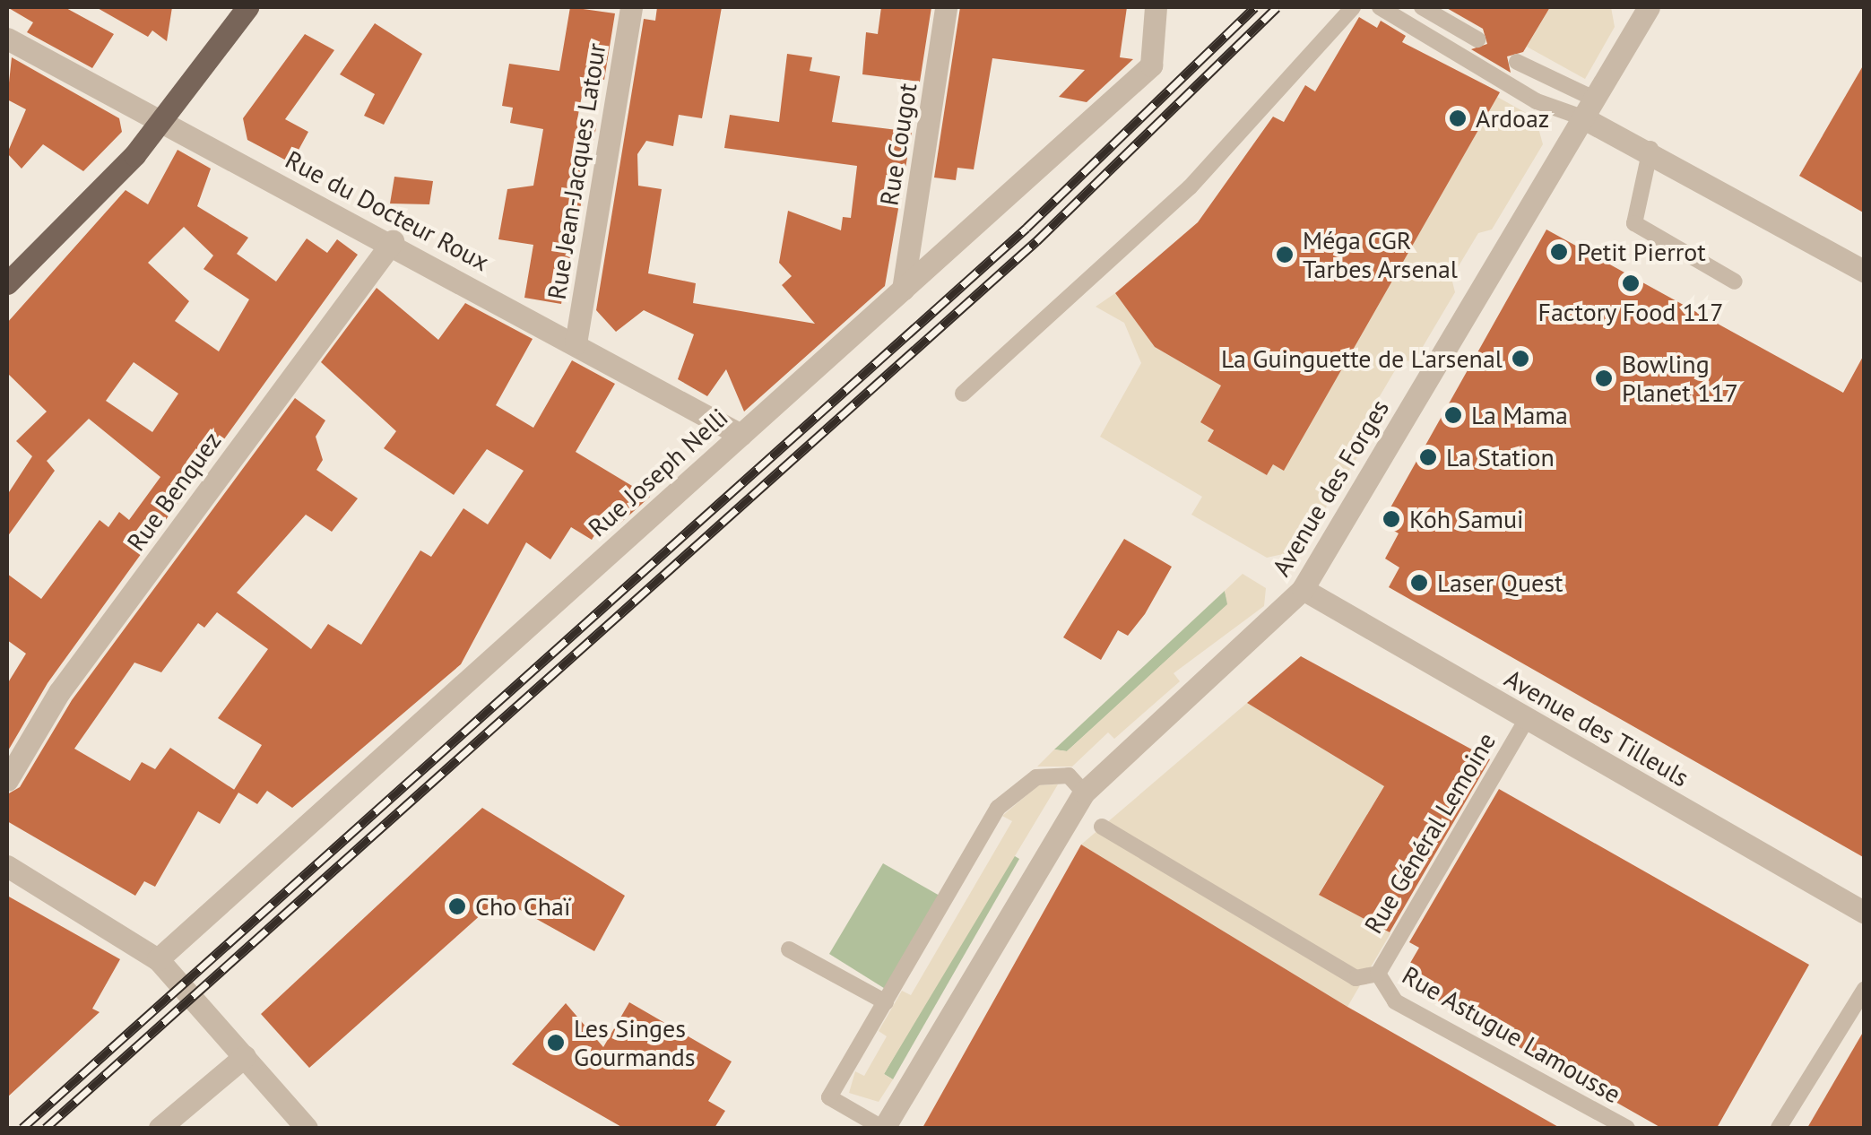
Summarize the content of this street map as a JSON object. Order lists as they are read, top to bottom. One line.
{"streets":{"street":["Rue Cougot","Rue Jean-Jacques Latour","Rue du Docteur Roux","Rue Joseph Nelli","Avenue des Forges","Rue Benquez","Avenue des Tilleuls"],"lane":["Rue Général Lemoine","Rue Astugue Lamousse"]},"crossings":[["Rue Cougot","Rue Joseph Nelli"],["Rue Jean-Jacques Latour","Rue du Docteur Roux"],["Rue du Docteur Roux","Rue Joseph Nelli"],["Rue du Docteur Roux","Rue Benquez"],["Avenue des Forges","Avenue des Tilleuls"],["Avenue des Tilleuls","Rue Général Lemoine"],["Rue Général Lemoine","Rue Astugue Lamousse"]],"places":["Ardoaz","Petit Pierrot","Méga CGR Tarbes Arsenal","Factory Food 117","La Guinguette de L'arsenal","Bowling Planet 117","La Mama","La Station","Koh Samui","Laser Quest","Cho Chaï","Les Singes Gourmands"]}
